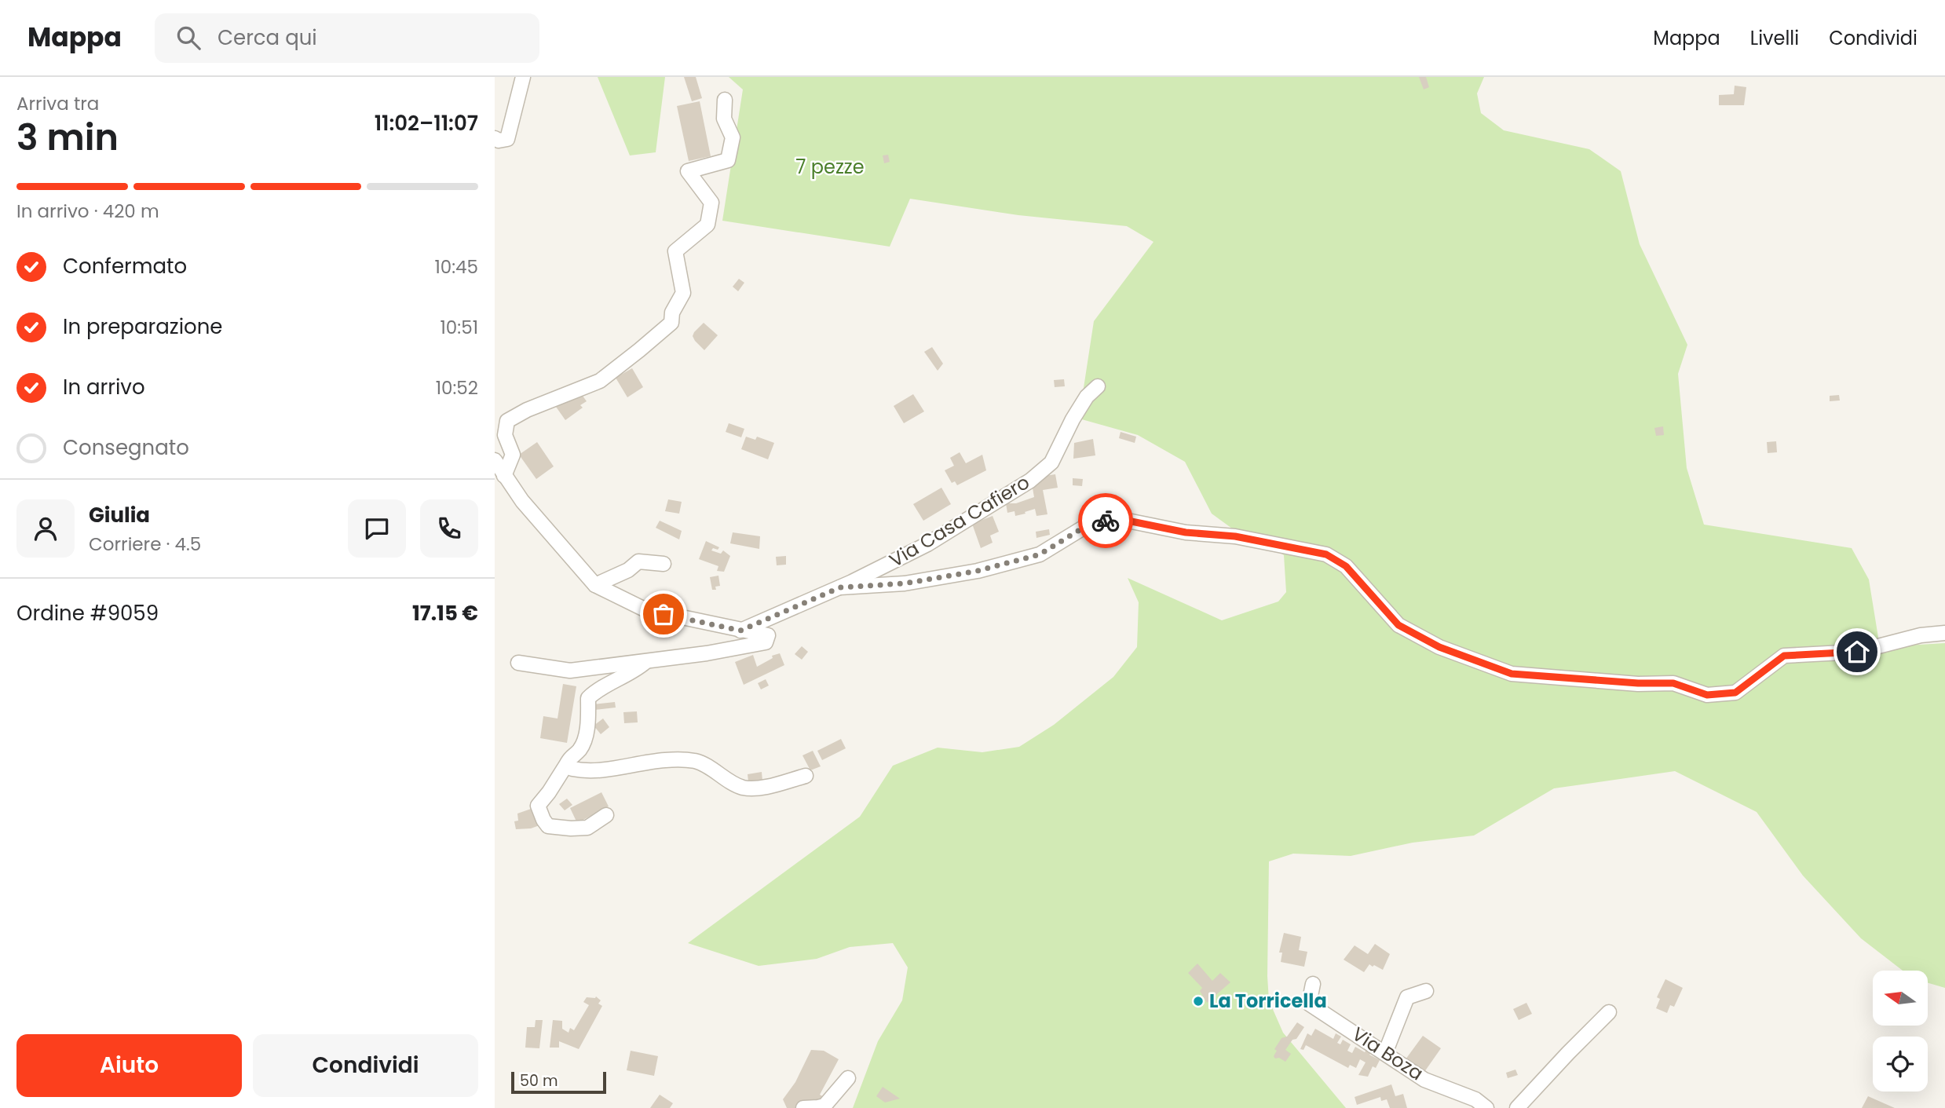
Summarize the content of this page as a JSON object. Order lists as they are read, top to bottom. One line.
{"streets":{"street":["Via Casa Cafiero","Via Boza"]},"parks":["7 pezze"],"places":["La Torricella"],"scale_bar":"50 m","north":"left","page":{"header":"Mappa","search":"Cerca qui","nav":["Mappa","Livelli","Condividi"],"heading":["3 min","Arriva tra","11:02–11:07"],"panel":["Giulia","Corriere · 4.5","Ordine #9059","17.15 €"],"bar":"In arrivo · 420 m","list":[["Confermato","10:45"],["In preparazione","10:51"],["In arrivo","10:52"],"Consegnato"],"buttons":["Aiuto","Condividi"],"scale":"50 m"}}
